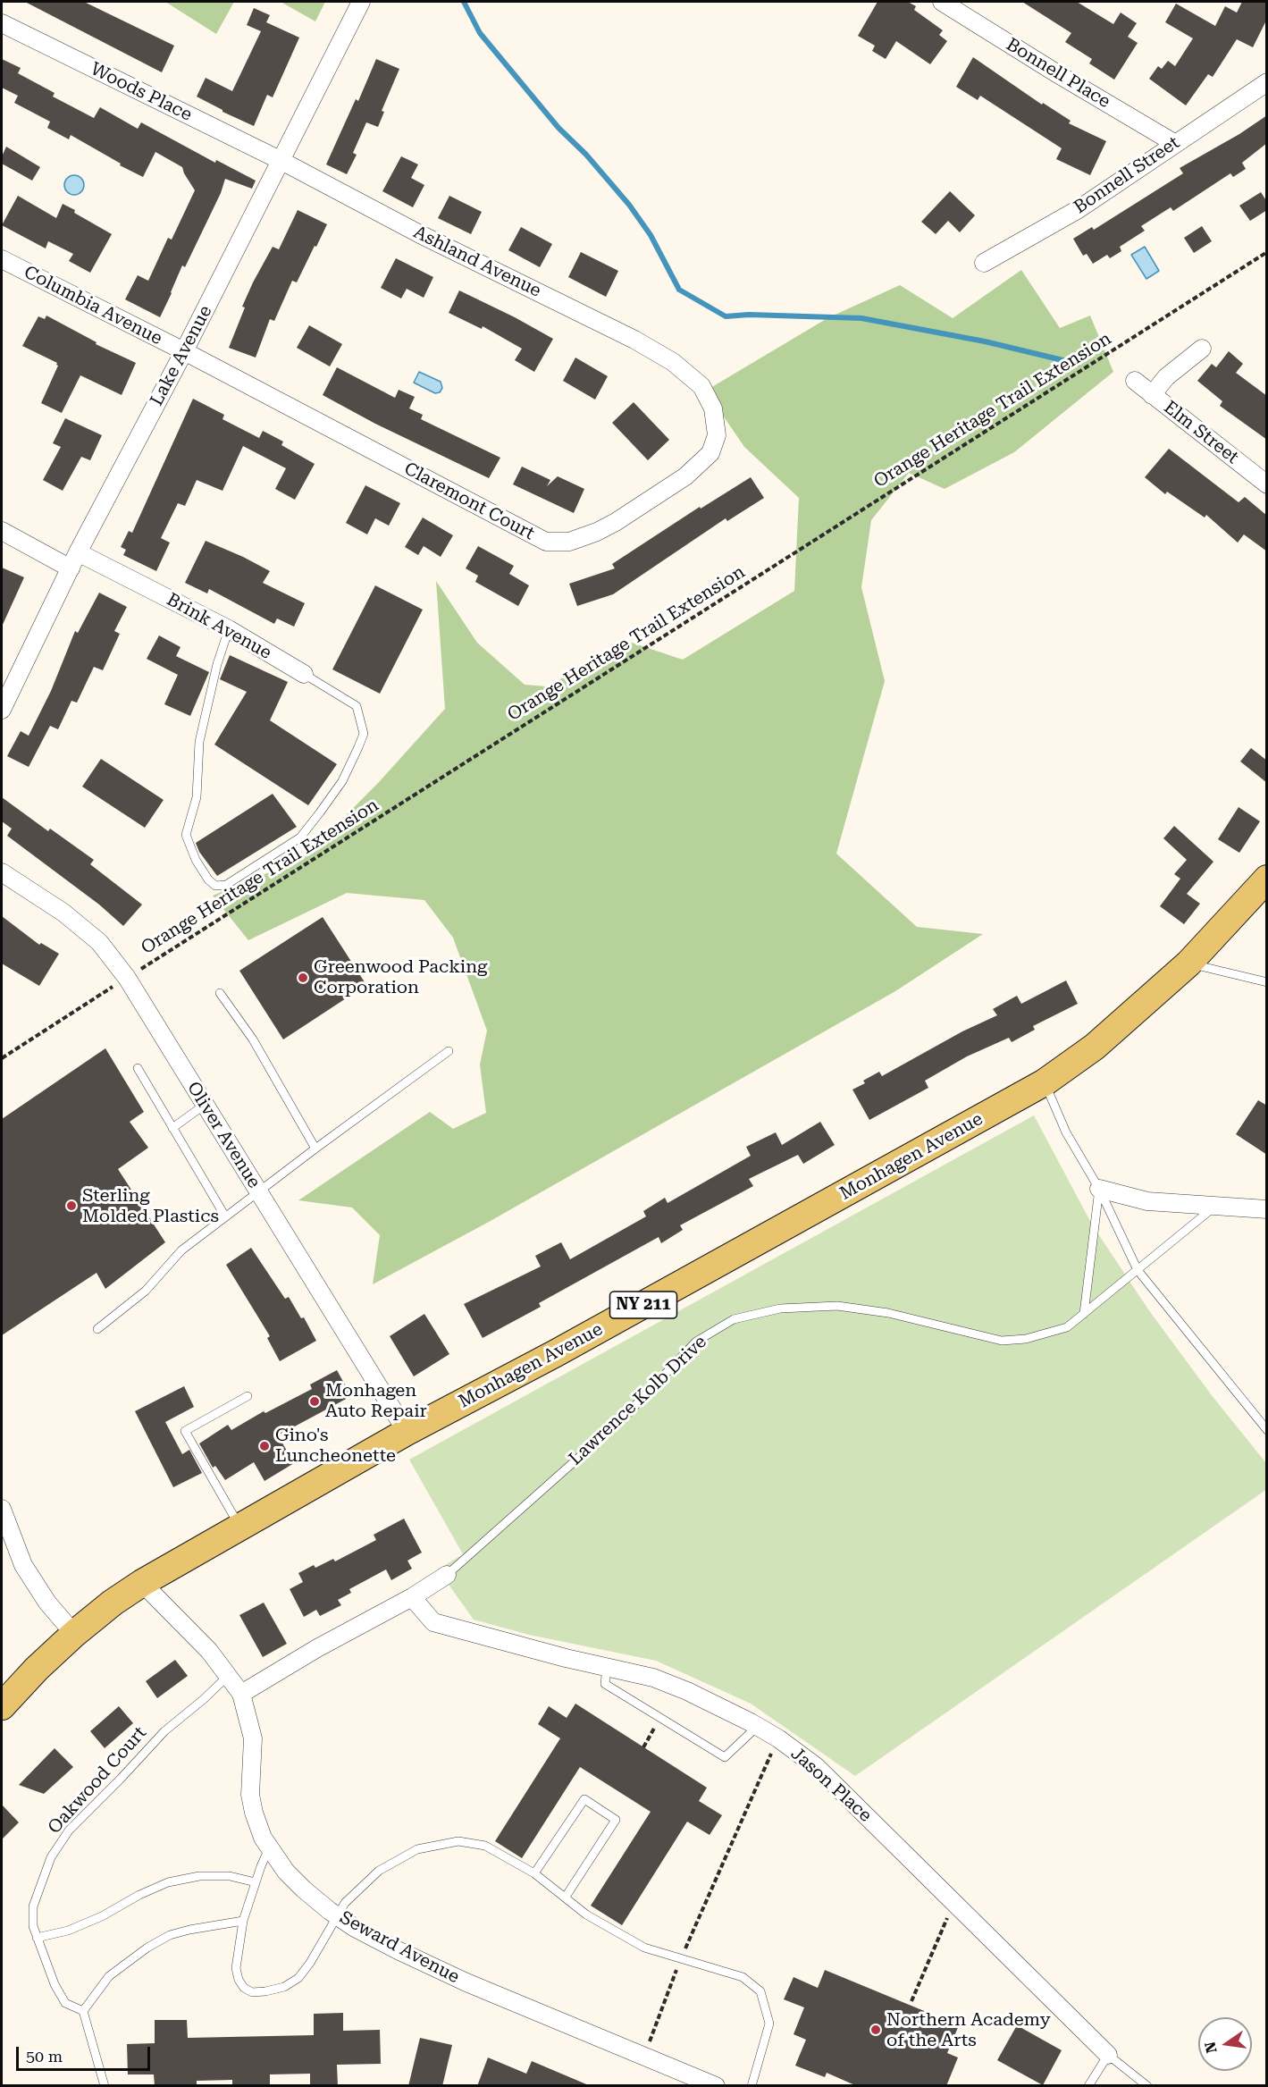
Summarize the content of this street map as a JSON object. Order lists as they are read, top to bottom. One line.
{"streets":{"main road":["Monhagen Avenue","NY 211"],"street":["Bonnell Place","Woods Place","Bonnell Street","Ashland Avenue","Columbia Avenue","Lake Avenue","Elm Street","Claremont Court","Brink Avenue","Oliver Avenue","Lawrence Kolb Drive","Jason Place","Seward Avenue"],"lane":["Oakwood Court"],"path":["Orange Heritage Trail Extension"]},"crossings":[["Bonnell Place","Bonnell Street"],["Woods Place","Ashland Avenue"],["Woods Place","Lake Avenue"],["Ashland Avenue","Lake Avenue"],["Ashland Avenue","Claremont Court"],["Columbia Avenue","Lake Avenue"],["Columbia Avenue","Claremont Court"],["Lake Avenue","Claremont Court"],["Lake Avenue","Brink Avenue"],["Orange Heritage Trail Extension","Oliver Avenue"],["Oliver Avenue","Monhagen Avenue"],["Monhagen Avenue","Seward Avenue"],["Lawrence Kolb Drive","Jason Place"],["Lawrence Kolb Drive","Seward Avenue"],["Oakwood Court","Seward Avenue"]],"places":["Greenwood Packing Corporation","Sterling Molded Plastics","Monhagen Auto Repair","Gino's Luncheonette","Northern Academy of the Arts"],"scale_bar":"50 m","north":"left"}
